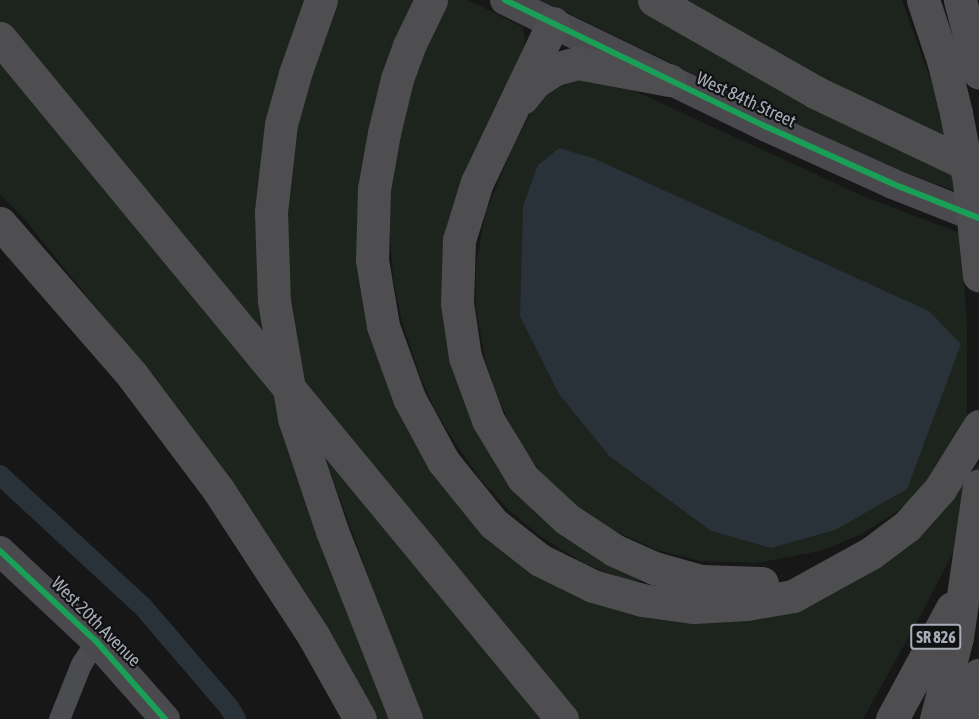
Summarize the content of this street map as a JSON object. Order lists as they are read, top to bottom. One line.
{"streets":{"highway":["SR 826"],"street":["West 84th Street","West 20th Avenue"]}}
